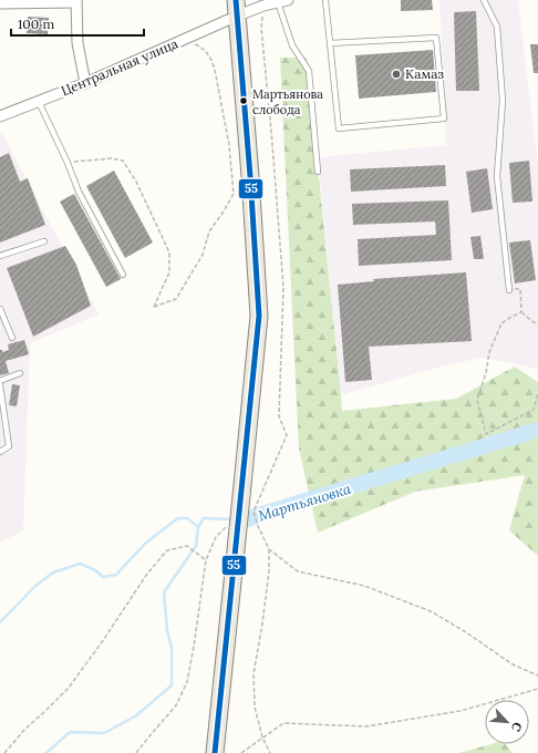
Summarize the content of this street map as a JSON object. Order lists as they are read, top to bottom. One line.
{"streets":{"street":["Центральная улица"]},"water":["Мартьяновка"],"places":["Камаз","Мартьянова слобода"],"lines":["transit line 55"],"scale_bar":"100 m","north":"bottom right"}
